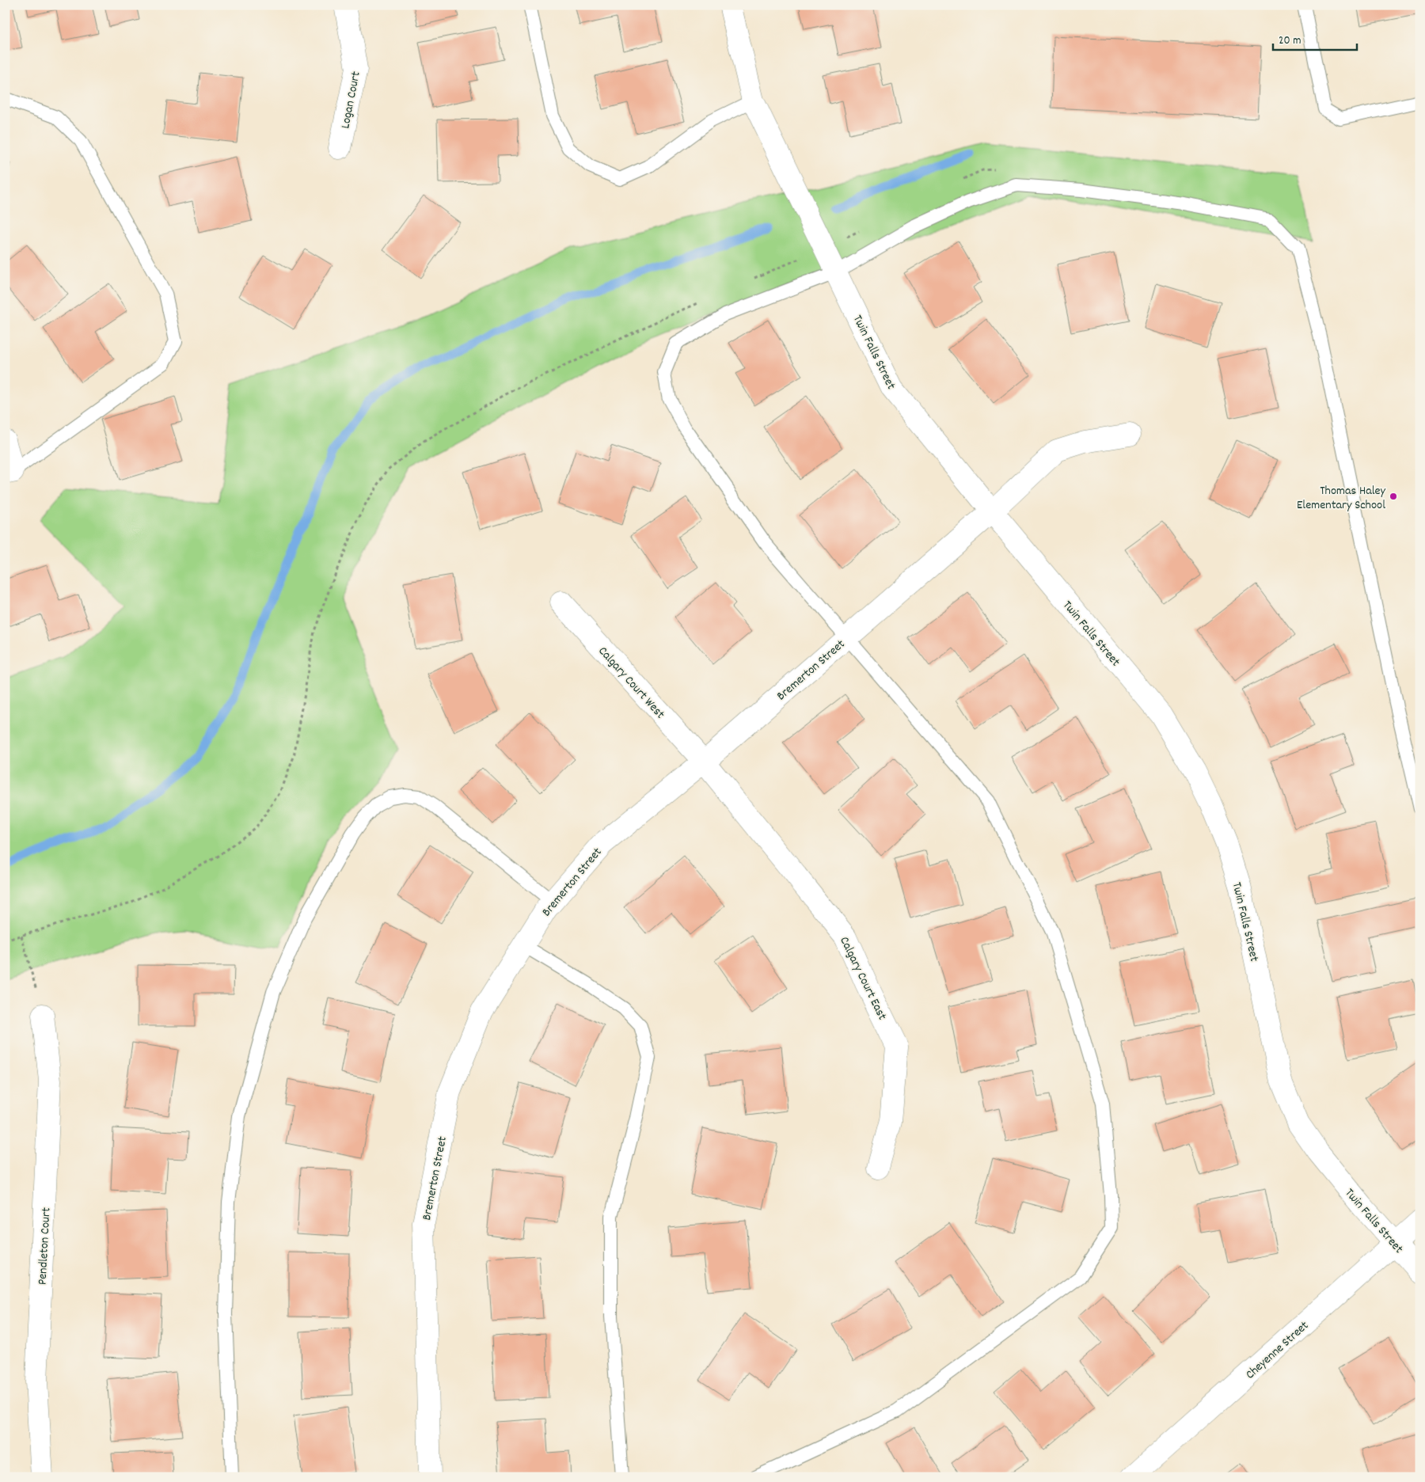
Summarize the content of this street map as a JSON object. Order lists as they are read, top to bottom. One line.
{"streets":{"street":["Logan Court","Twin Falls Street","Bremerton Street","Calgary Court West","Calgary Court East","Pendleton Court","Cheyenne Street"]},"crossings":[["Twin Falls Street","Bremerton Street"],["Twin Falls Street","Cheyenne Street"],["Bremerton Street","Calgary Court West"],["Bremerton Street","Calgary Court East"],["Calgary Court West","Calgary Court East"]],"places":["Thomas Haley Elementary School"],"scale_bar":"20 m"}
